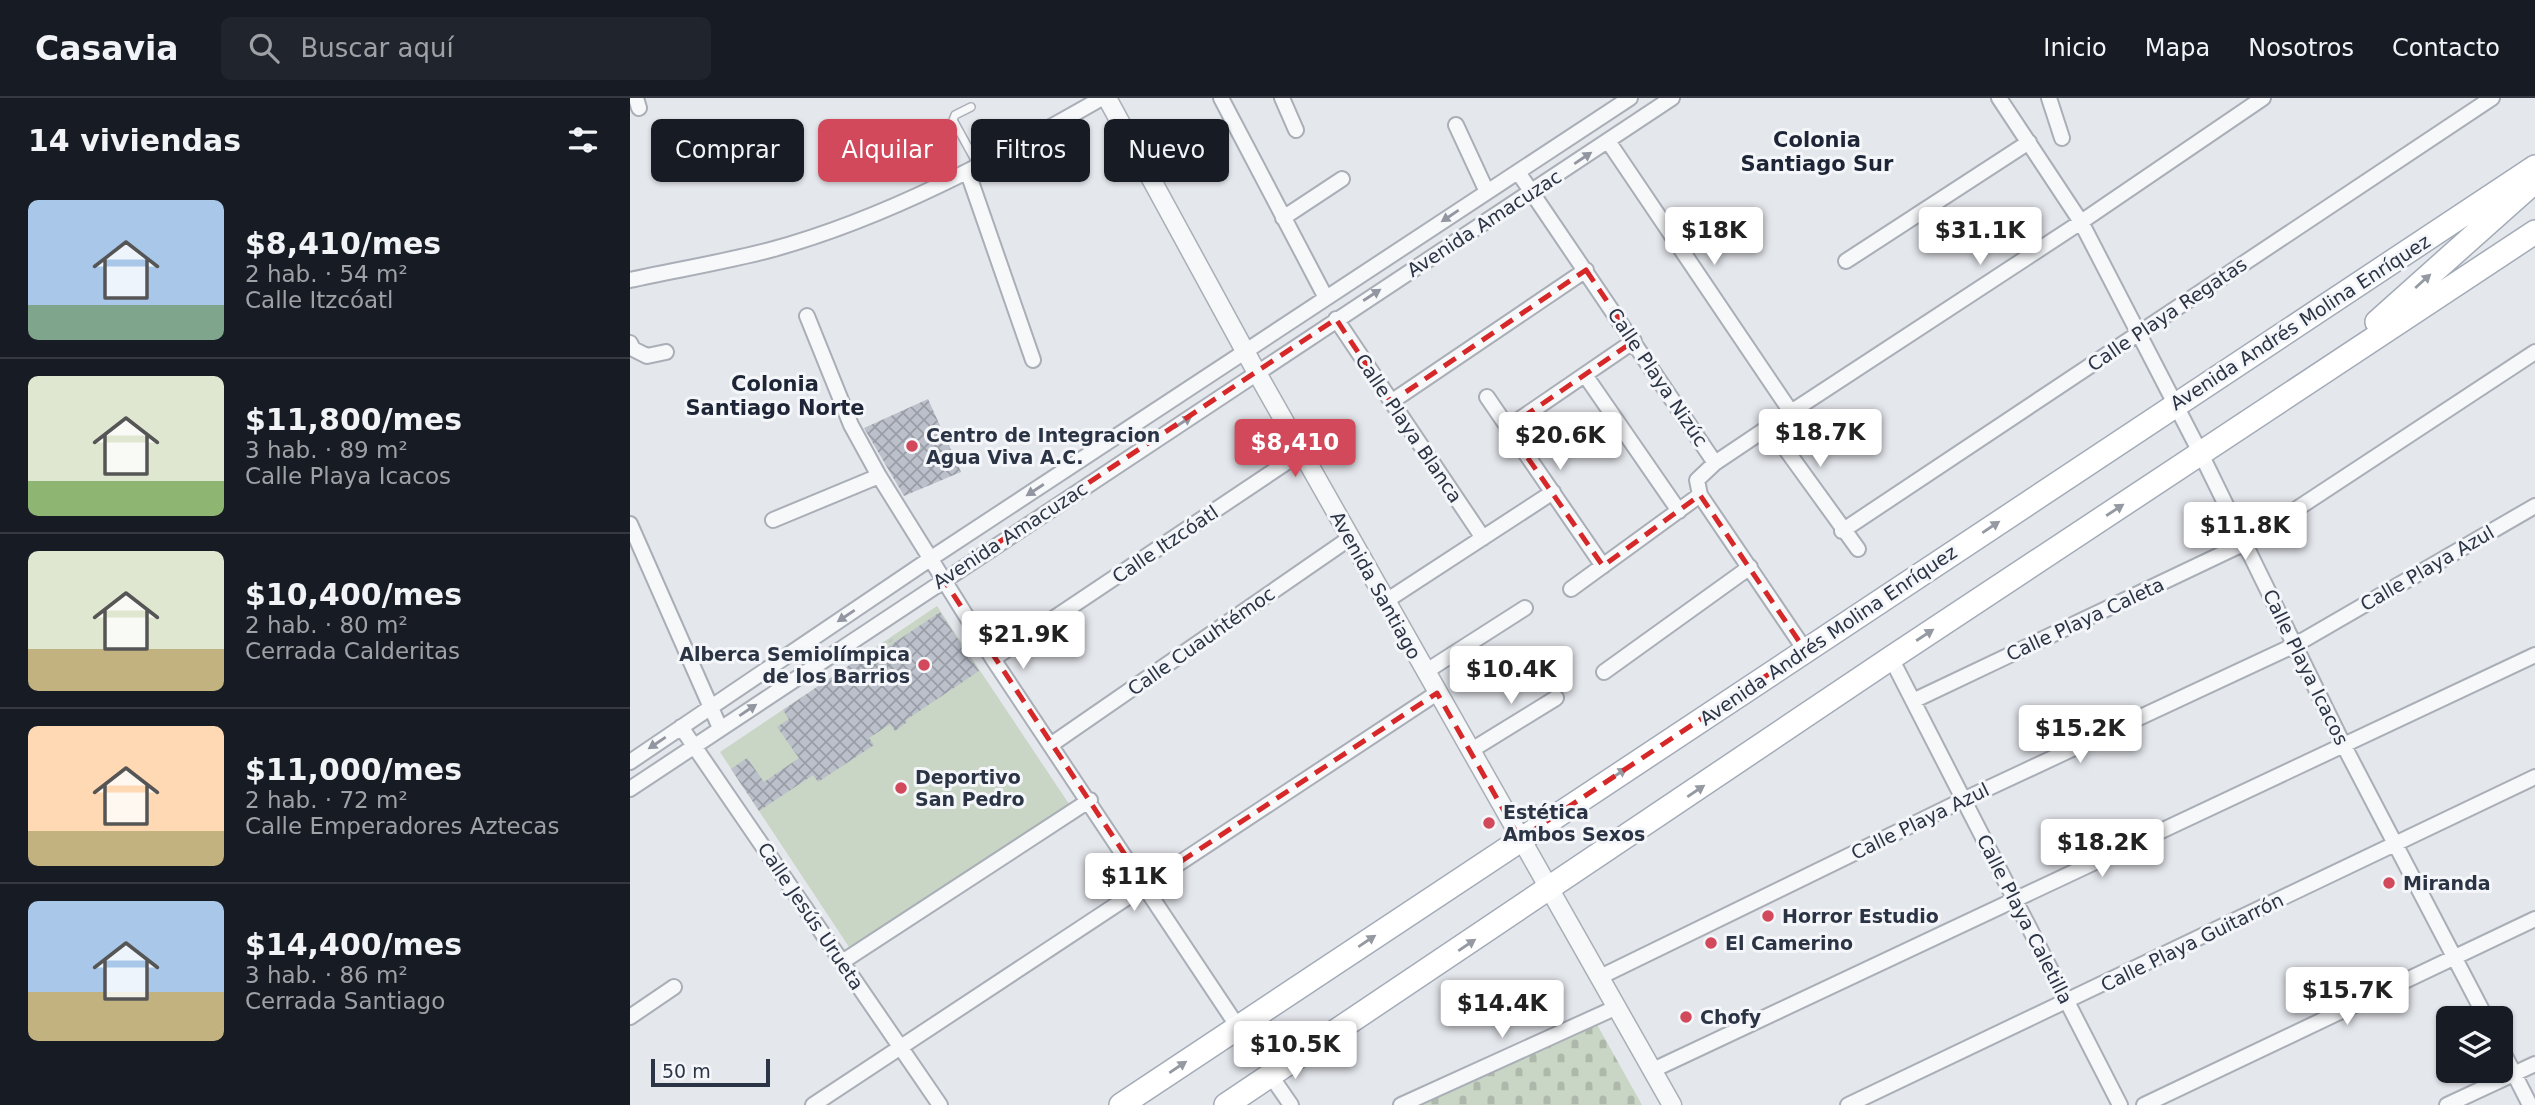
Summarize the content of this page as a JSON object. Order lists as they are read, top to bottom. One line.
{"streets":{"main road":["Avenida Andrés Molina Enríquez"],"street":["Avenida Amacuzac","Calle Playa Regatas","Calle Playa Nizúc","Calle Playa Blanca","Calle Itzcóatl","Calle Playa Azul","Avenida Santiago","Calle Playa Caleta","Calle Cuauhtémoc","Calle Playa Icacos","Calle Jesús Urueta","Calle Playa Caletilla","Calle Playa Guitarrón"]},"crossings":[["Avenida Amacuzac","Calle Playa Nizúc"],["Avenida Amacuzac","Calle Playa Blanca"],["Avenida Amacuzac","Avenida Santiago"],["Avenida Amacuzac","Calle Jesús Urueta"],["Calle Playa Regatas","Calle Playa Icacos"],["Avenida Andrés Molina Enríquez","Avenida Santiago"],["Avenida Andrés Molina Enríquez","Calle Playa Icacos"],["Calle Itzcóatl","Avenida Santiago"],["Calle Playa Azul","Avenida Santiago"],["Calle Playa Azul","Calle Playa Icacos"],["Calle Playa Azul","Calle Playa Caletilla"],["Avenida Santiago","Calle Cuauhtémoc"],["Calle Playa Caleta","Calle Playa Icacos"],["Calle Playa Caleta","Calle Playa Caletilla"],["Calle Playa Icacos","Calle Playa Guitarrón"],["Calle Playa Caletilla","Calle Playa Guitarrón"]],"districts":["Colonia Santiago Sur","Colonia Santiago Norte"],"places":["Centro de Integracion Agua Viva A.C.","Alberca Semiolímpica de los Barrios","Deportivo San Pedro","Estética Ambos Sexos","Miranda","Horror Estudio","El Camerino","Chofy"],"scale_bar":"50 m","page":{"header":"Casavia","search":"Buscar aquí","nav":["Inicio","Mapa","Nosotros","Contacto"],"heading":"14 viviendas","chip":["Comprar","Alquilar","Filtros","Nuevo"],"list":[{"name":"$8,410/mes","note":"2 hab. · 54 m² · Calle Itzcóatl"},{"name":"$11,800/mes","note":"3 hab. · 89 m² · Calle Playa Icacos"},{"name":"$10,400/mes","note":"2 hab. · 80 m² · Cerrada Calderitas"},{"name":"$11,000/mes","note":"2 hab. · 72 m² · Calle Emperadores Aztecas"},{"name":"$14,400/mes","note":"3 hab. · 86 m² · Cerrada Santiago"}],"price":["$18K","$31.1K","$18.7K","$20.6K","$8,410","$11.8K","$21.9K","$10.4K","$15.2K","$18.2K","$11K","$15.7K","$14.4K","$10.5K"],"scale":"50 m"}}
